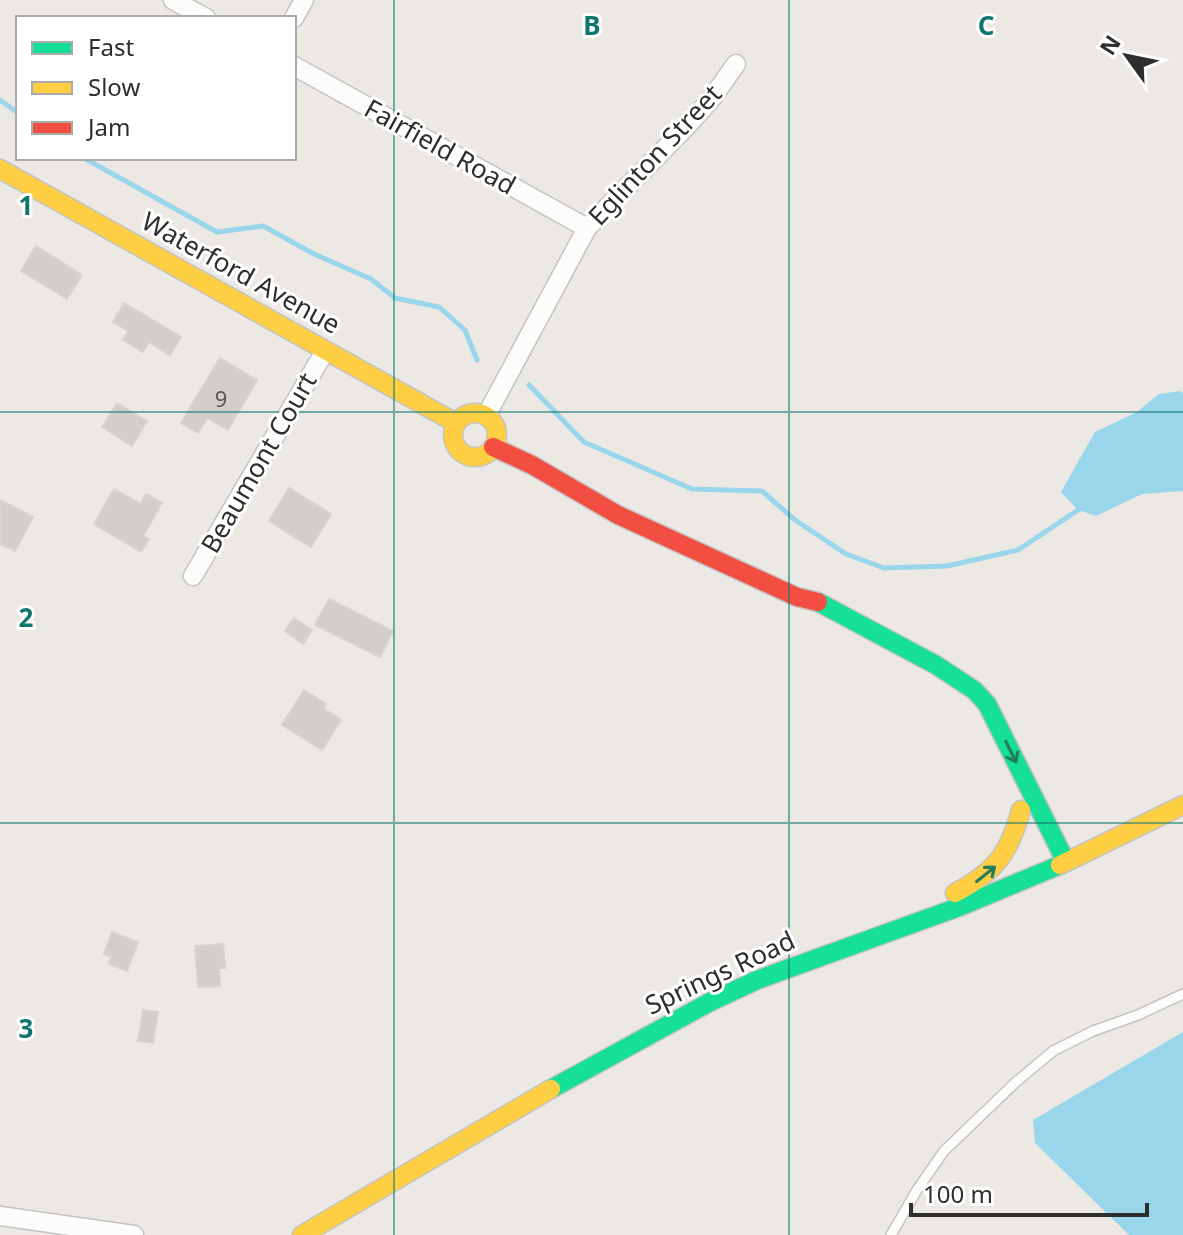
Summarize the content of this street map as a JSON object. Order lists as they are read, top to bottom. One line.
{"streets":{"street":["Fairfield Road","Eglinton Street","Waterford Avenue","Beaumont Court","Springs Road"]},"crossings":[["Fairfield Road","Eglinton Street"],["Eglinton Street","Waterford Avenue"],["Waterford Avenue","Beaumont Court"]],"house_numbers":["9"],"legend":["Fast","Slow","Jam"],"scale_bar":"100 m","north":"top left","grid":{"columns":["B","C"],"rows":["1","2","3"]}}
